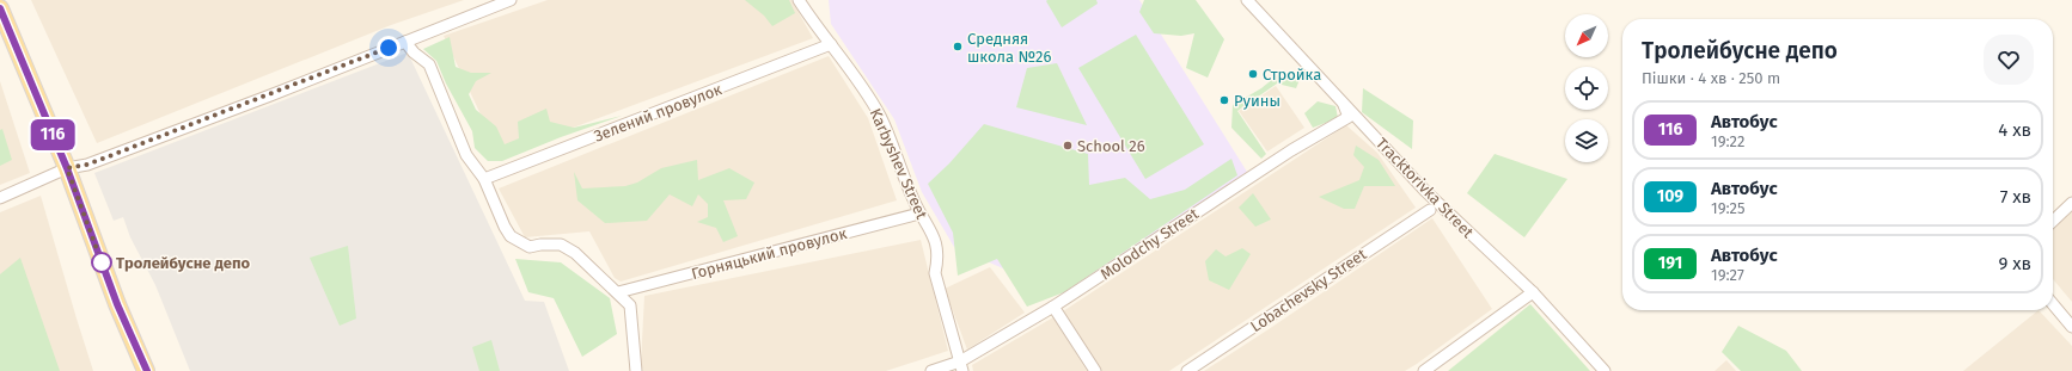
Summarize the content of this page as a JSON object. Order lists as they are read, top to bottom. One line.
{"streets":{"street":["Зелений провулок","Karbyshev Street","Tracktorivka Street","Molodchy Street","Горняцький провулок","Lobachevsky Street"]},"crossings":[["Зелений провулок","Karbyshev Street"],["Karbyshev Street","Molodchy Street"],["Karbyshev Street","Горняцький провулок"],["Tracktorivka Street","Molodchy Street"]],"places":["Средняя школа №26","Стройка","Руины","School 26","Тролейбусне депо"],"lines":["bus line 116"],"north":"bottom left","page":{"on_map":"116","heading":["Тролейбусне депо","Пішки · 4 хв · 250 m"],"list":[{"mark":"116","name":"Автобус","note":"19:22","value":"4 хв"},{"mark":"109","name":"Автобус","note":"19:25","value":"7 хв"},{"mark":"191","name":"Автобус","note":"19:27","value":"9 хв"}]}}
